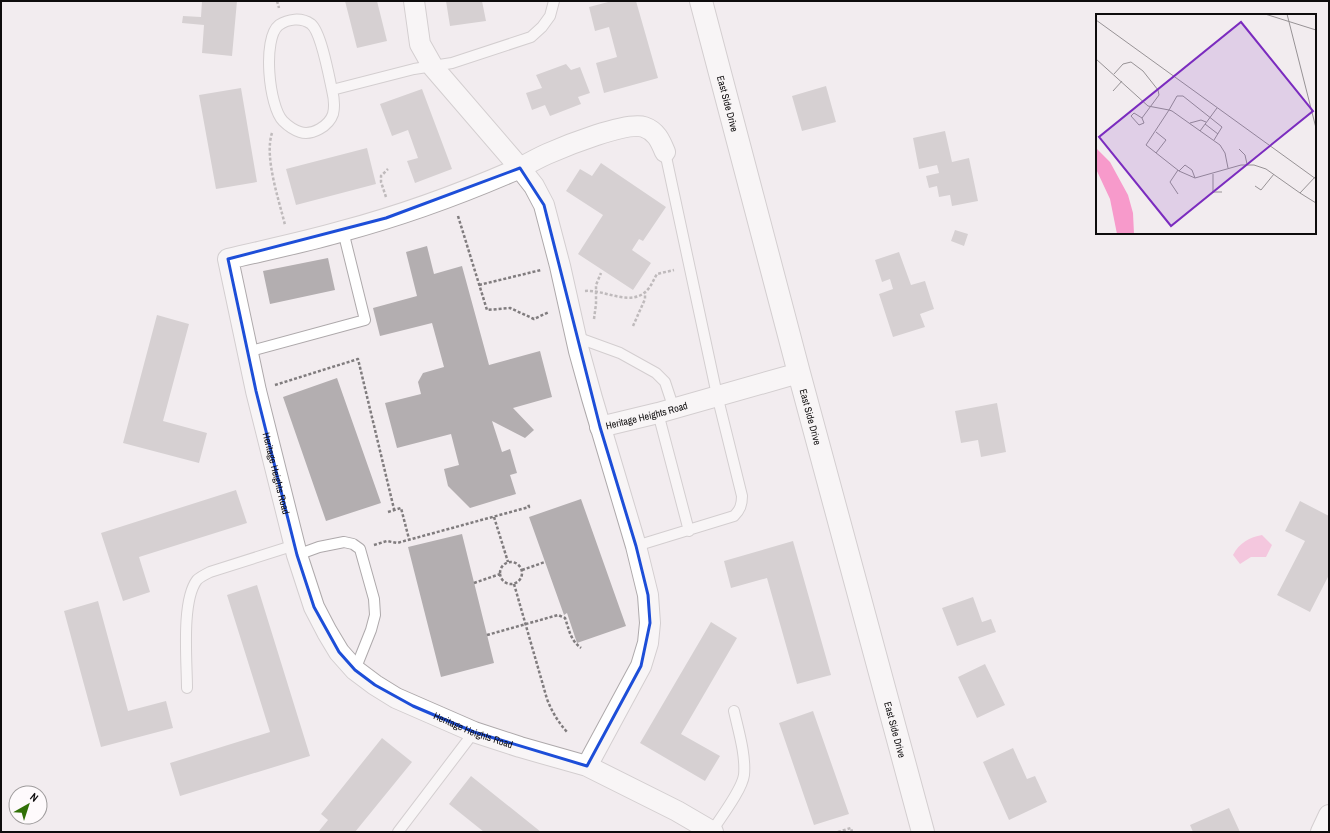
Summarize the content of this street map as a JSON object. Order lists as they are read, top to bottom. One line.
{"streets":{"main road":["East Side Drive"],"street":["Heritage Heights Road"]},"crossings":[["East Side Drive","Heritage Heights Road"]],"north":"top right"}
